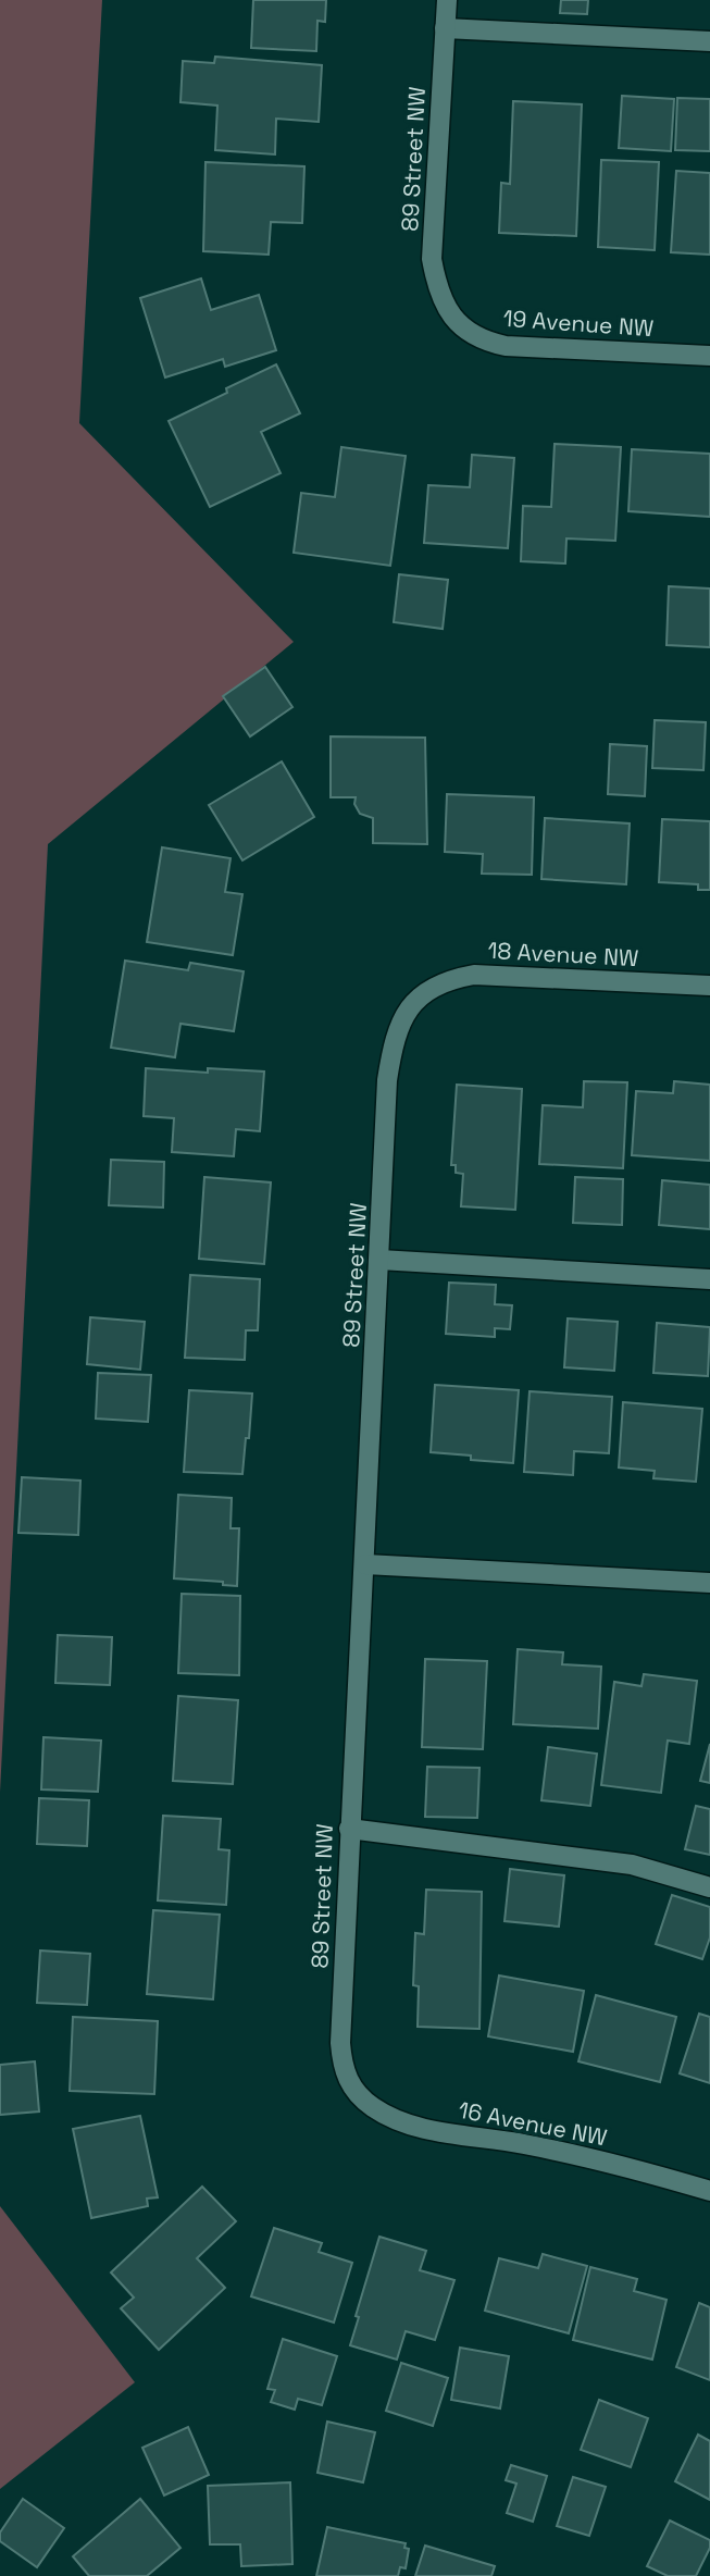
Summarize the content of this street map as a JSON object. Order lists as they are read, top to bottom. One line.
{"streets":{"street":["89 Street NW","19 Avenue NW","18 Avenue NW","16 Avenue NW"]},"crossings":[["89 Street NW","19 Avenue NW"],["89 Street NW","18 Avenue NW"],["89 Street NW","16 Avenue NW"]]}
